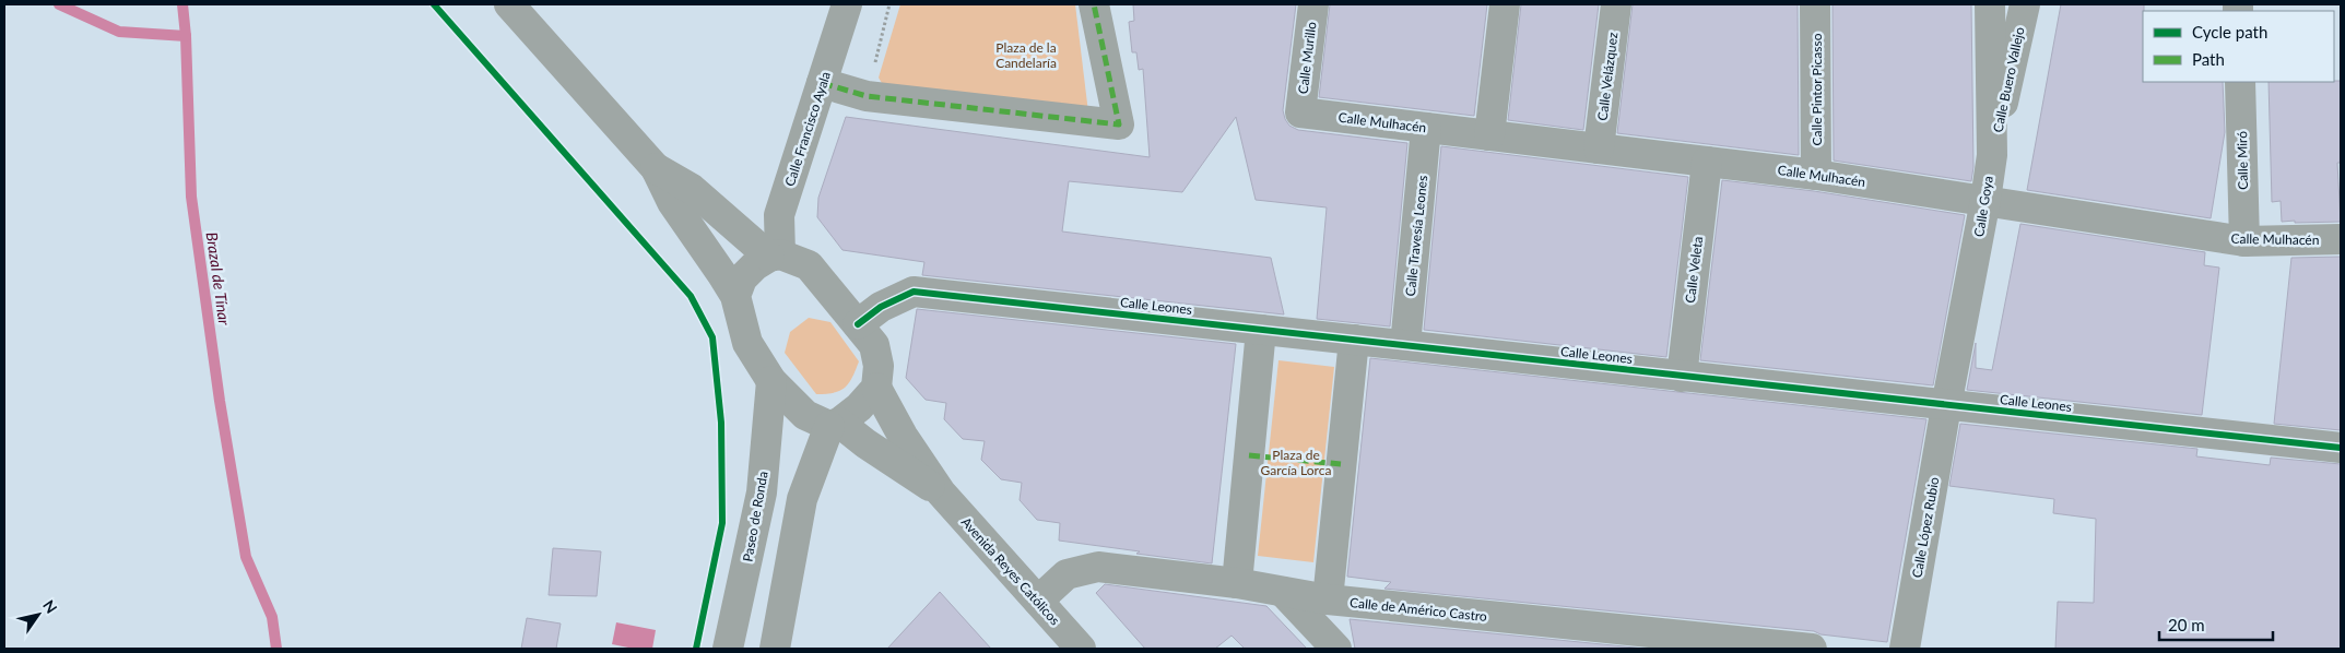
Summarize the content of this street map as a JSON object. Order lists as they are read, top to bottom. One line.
{"streets":{"street":["Calle Murillo","Calle Velázquez","Calle Buero Vallejo","Calle Pintor Picasso","Calle Mulhacén","Calle Francisco Ayala","Calle Miró","Calle Goya","Calle Travesía Leones","Calle Veleta","Calle Leones","Paseo de Ronda","Calle López Rubio","Avenida Reyes Católicos","Calle de Américo Castro"]},"crossings":[["Calle Murillo","Calle Mulhacén"],["Calle Velázquez","Calle Mulhacén"],["Calle Buero Vallejo","Calle Goya"],["Calle Pintor Picasso","Calle Mulhacén"],["Calle Mulhacén","Calle Miró"],["Calle Mulhacén","Calle Goya"],["Calle Mulhacén","Calle Travesía Leones"],["Calle Mulhacén","Calle Veleta"],["Calle Francisco Ayala","Calle Leones"],["Calle Francisco Ayala","Paseo de Ronda"],["Calle Francisco Ayala","Avenida Reyes Católicos"],["Calle Goya","Calle Leones"],["Calle Goya","Calle López Rubio"],["Calle Travesía Leones","Calle Leones"],["Calle Veleta","Calle Leones"],["Calle Leones","Paseo de Ronda"],["Calle Leones","Calle López Rubio"],["Calle Leones","Avenida Reyes Católicos"],["Paseo de Ronda","Avenida Reyes Católicos"],["Avenida Reyes Católicos","Calle de Américo Castro"]],"water":["Brazal de Tínar"],"parks":["Plaza de la Candelaría","Plaza de García Lorca"],"legend":["Cycle path","Path"],"scale_bar":"20 m","north":"top right"}
